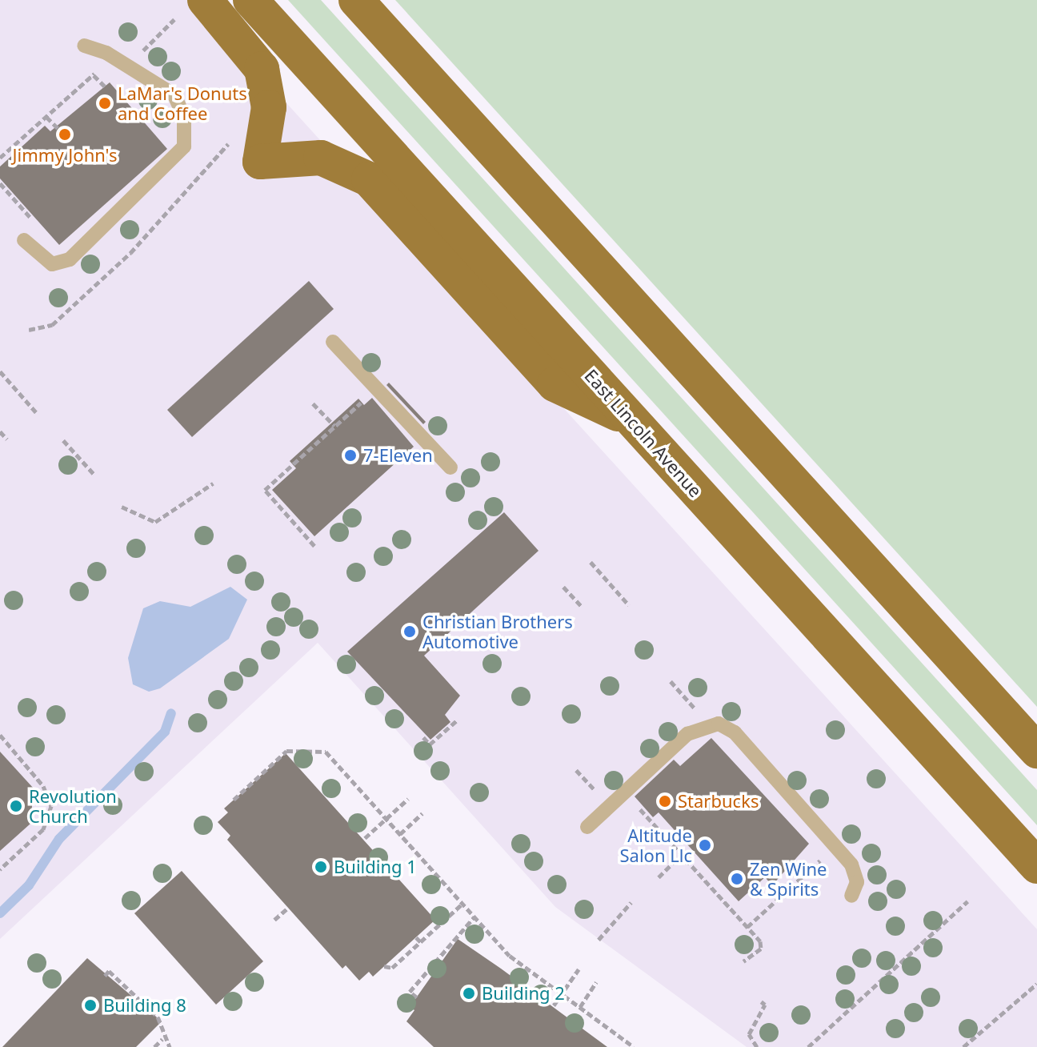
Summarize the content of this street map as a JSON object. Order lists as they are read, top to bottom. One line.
{"streets":{"main road":["East Lincoln Avenue"]},"places":["LaMar's Donuts and Coffee","Jimmy John's","7-Eleven","Christian Brothers Automotive","Starbucks","Revolution Church","Altitude Salon Llc","Building 1","Zen Wine & Spirits","Building 2","Building 8"]}
